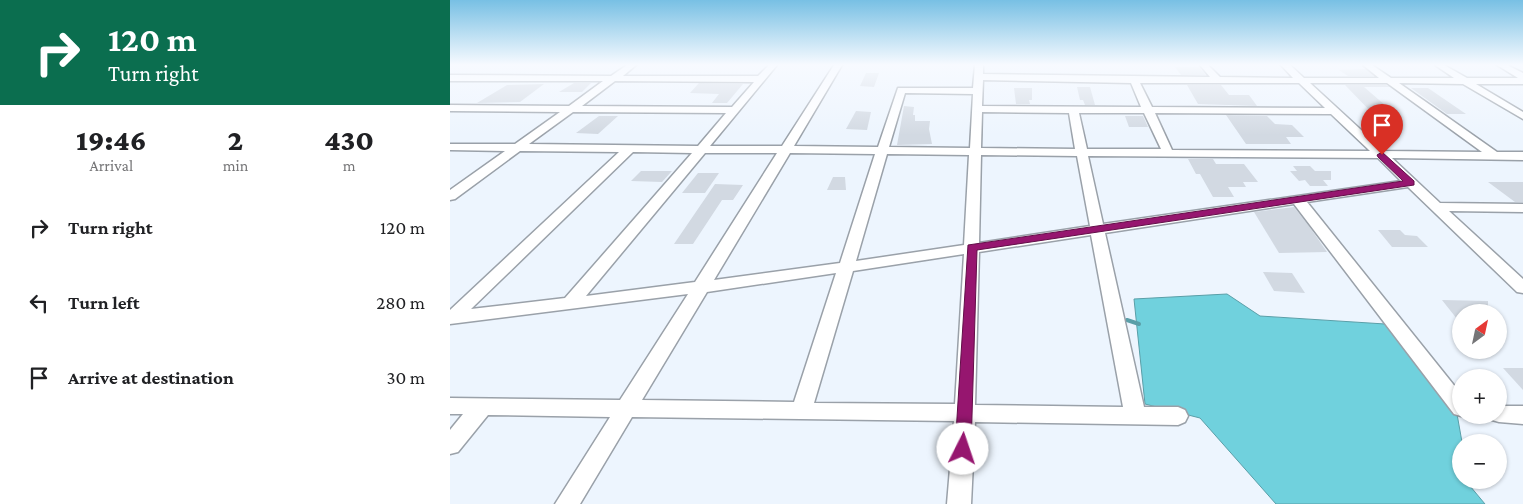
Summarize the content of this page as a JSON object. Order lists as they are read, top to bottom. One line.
{"north":"top right","page":{"turn":["120 m","Turn right"],"eta":["19:46","Arrival","2","min","430","m"],"list":[{"name":"Turn right","value":"120 m"},{"name":"Turn left","value":"280 m"},{"name":"Arrive at destination","value":"30 m"}],"map_buttons":["+","−"]}}
